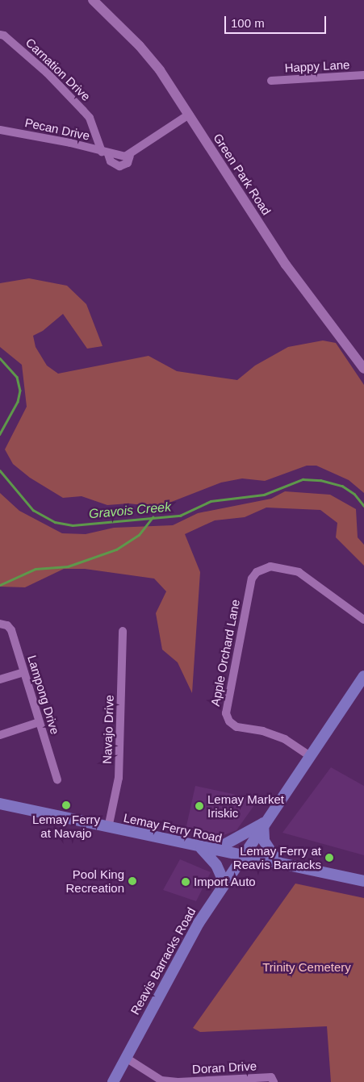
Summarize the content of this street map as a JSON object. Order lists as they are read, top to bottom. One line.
{"streets":{"main road":["Lemay Ferry Road","Reavis Barracks Road"],"street":["Happy Lane","Carnation Drive","Pecan Drive","Green Park Road","Apple Orchard Lane","Lampong Drive","Navajo Drive","Doran Drive"]},"crossings":[["Carnation Drive","Pecan Drive"],["Pecan Drive","Green Park Road"],["Apple Orchard Lane","Reavis Barracks Road"],["Navajo Drive","Lemay Ferry Road"],["Lemay Ferry Road","Reavis Barracks Road"],["Reavis Barracks Road","Doran Drive"]],"water":["Gravois Creek"],"parks":["Trinity Cemetery"],"places":["Lemay Ferry at Navajo","Lemay Market Iriskic","Lemay Ferry at Reavis Barracks","Pool King Recreation","Import Auto"],"scale_bar":"100 m"}
